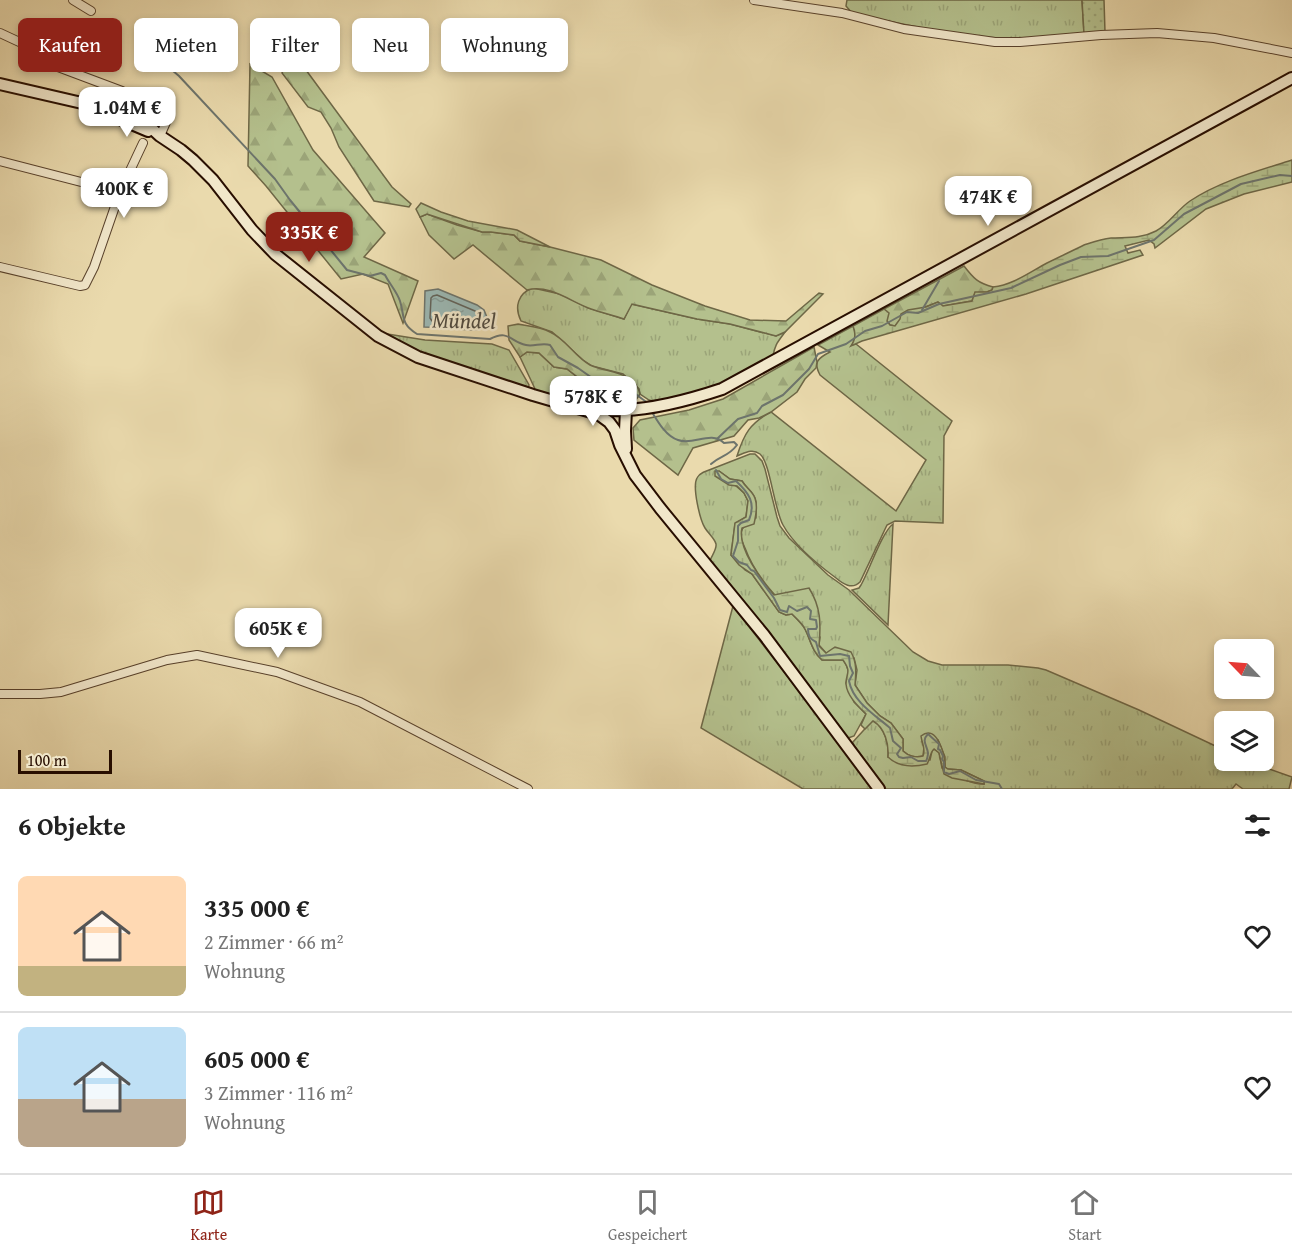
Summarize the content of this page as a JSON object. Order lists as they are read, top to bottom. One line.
{"water":["Mündel"],"scale_bar":"100 m","north":"top left","page":{"chip":["Kaufen","Mieten","Filter","Neu","Wohnung"],"price":["1.04M €","400K €","474K €","335K €","578K €","605K €"],"scale":"100 m","heading":"6 Objekte","list":[{"name":"335 000 €","note":"2 Zimmer · 66 m² · Wohnung"},{"name":"605 000 €","note":"3 Zimmer · 116 m² · Wohnung"}],"tabs":["Karte","Gespeichert","Start"]}}
